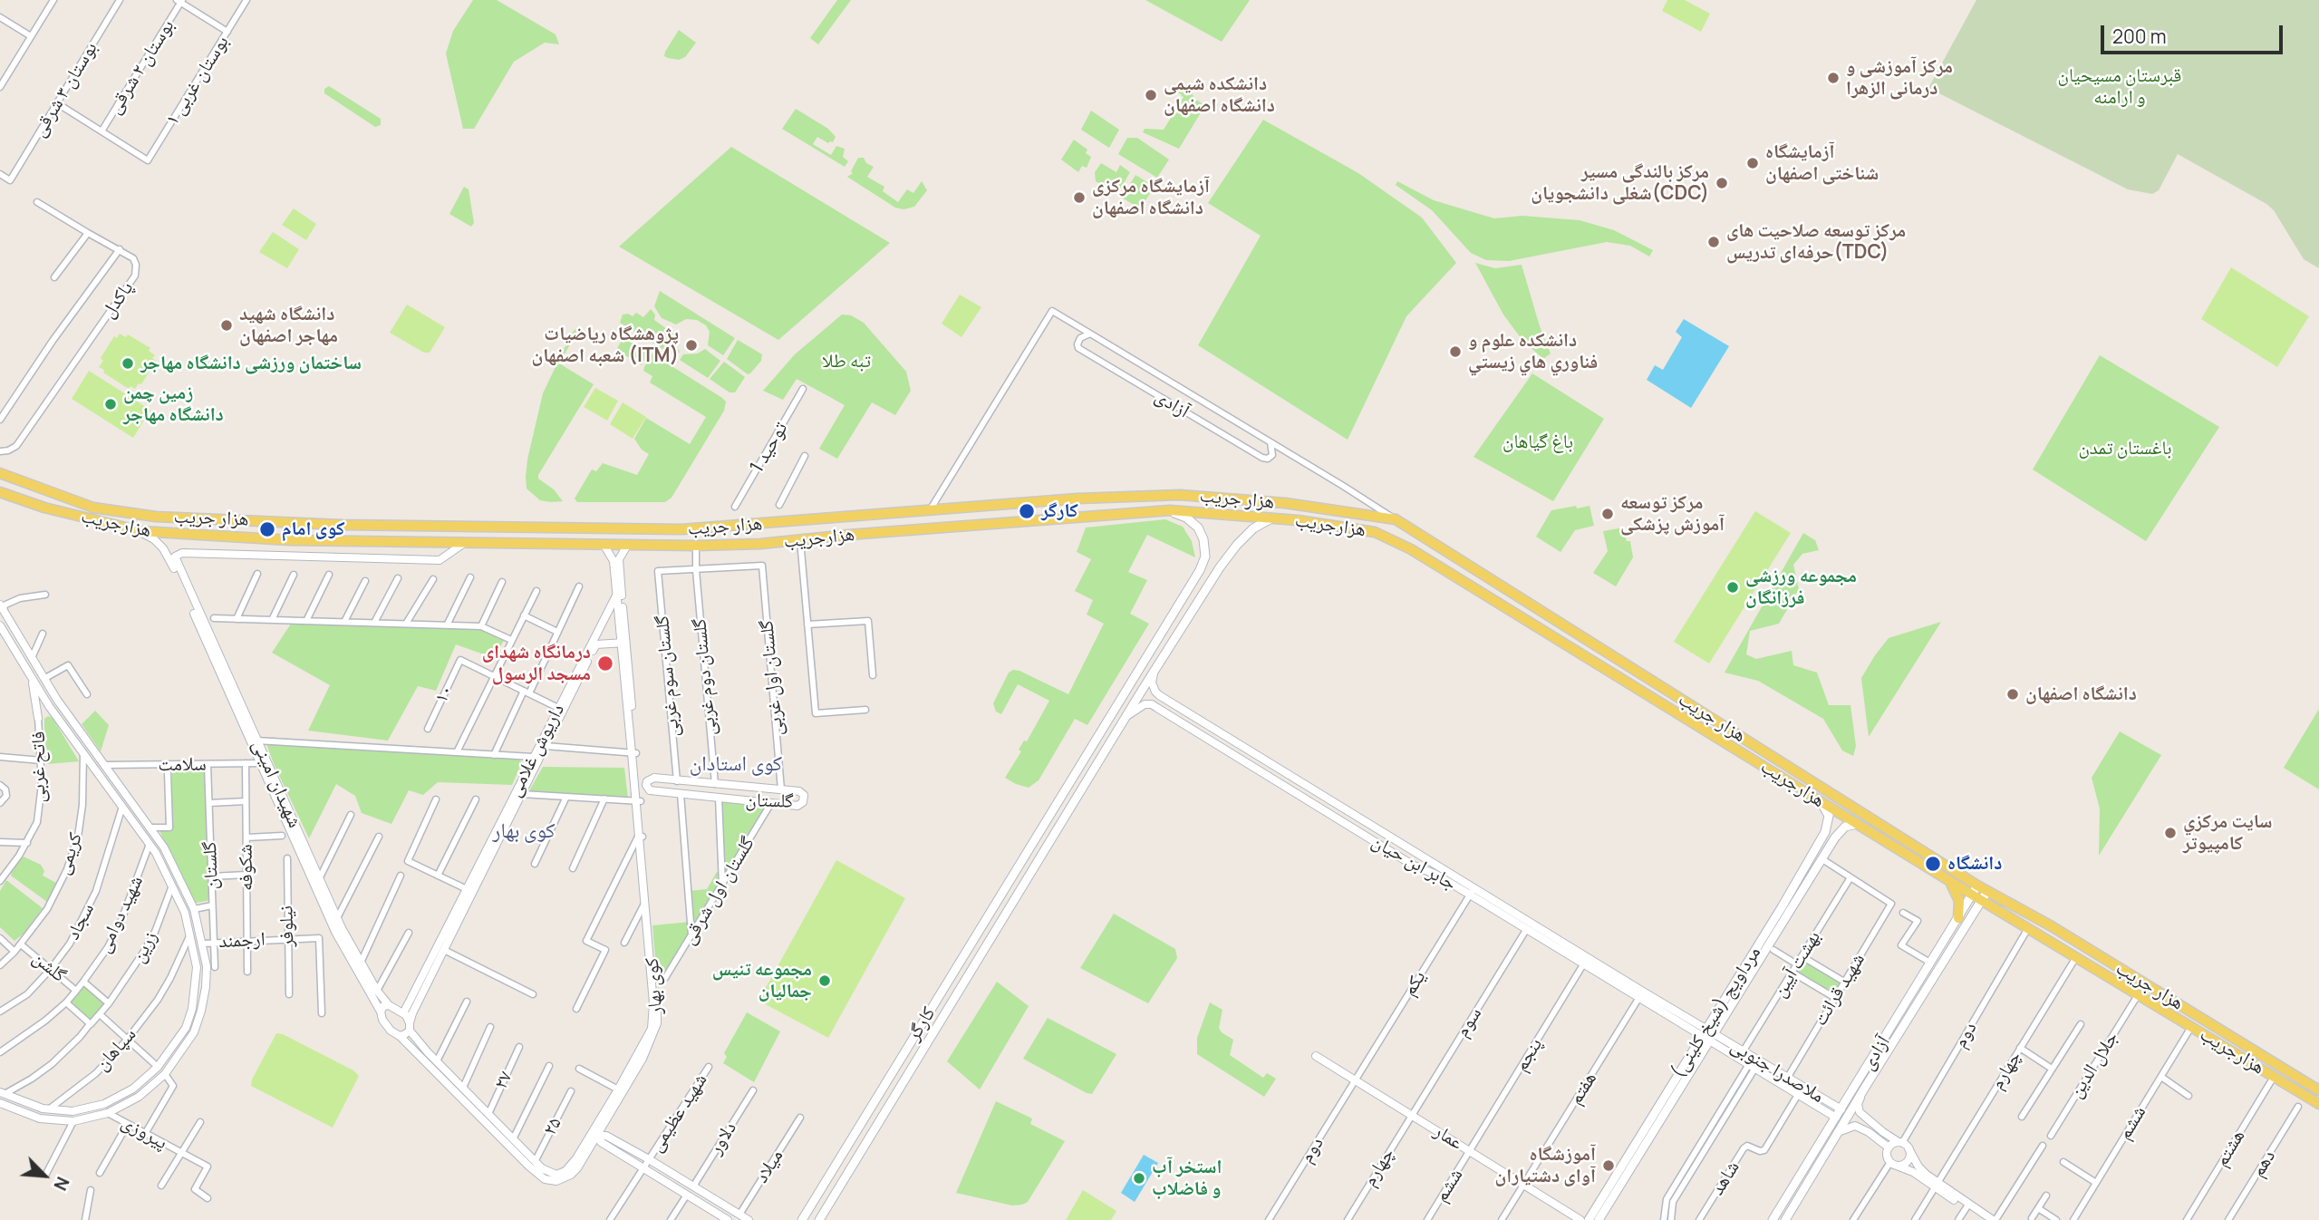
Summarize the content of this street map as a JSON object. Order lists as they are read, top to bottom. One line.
{"streets":{"main road":["آزادی","هزار جریب","هزارجریب","مرداویج (شیخ کلینی)","کارگر"],"street":["بوستان ۲ شرقی","بوستان غربی ۱","بوستان ۳ شرقی","پاکدل","توحید 1","گلستان سوم غربی","گلستان دوم غربی","گلستان اول غربی","۱۰","داریوش غلامی","سلامت","فاتح غربی","شهیدان امینی","گلستان","کریمی","جابر ابن حیان","شکوفه","گلستان اول شرقی","شهید دوامی","سجاد","نیلوفر","ارجمند","زرین","بهشت آیین","گلشن","یکم","کوی بهار","شهید قرائت","سوم","دوم","سپاهان","پنجم","جلال الدین","چهارم","ملاصدرا جنوبی","۲۷","هفتم","شهید عظیمی","ششم","۲۵","پیروزی","عمار","دلاور","هشتم","دهم","میلاد","شاهد"]},"crossings":[["بوستان ۲ شرقی","بوستان غربی ۱"],["آزادی","هزار جریب"],["آزادی","هزارجریب"],["آزادی","ملاصدرا جنوبی"],["هزارجریب","کوی بهار"],["هزارجریب","مرداویج (شیخ کلینی)"],["هزارجریب","کارگر"],["هزارجریب","دوم"],["هزارجریب","جلال الدین"],["هزارجریب","چهارم"],["هزارجریب","ششم"],["هزارجریب","هشتم"],["گلستان سوم غربی","گلستان دوم غربی"],["گلستان سوم غربی","گلستان اول غربی"],["گلستان سوم غربی","گلستان"],["گلستان دوم غربی","گلستان اول غربی"],["گلستان دوم غربی","گلستان"],["گلستان اول غربی","گلستان"],["داریوش غلامی","کوی بهار"],["سلامت","شهیدان امینی"],["سلامت","گلستان"],["سلامت","شکوفه"],["شهیدان امینی","کوی بهار"],["گلستان","گلستان اول شرقی"],["گلستان","ارجمند"],["کریمی","گلشن"],["جابر ابن حیان","یکم"],["جابر ابن حیان","مرداویج (شیخ کلینی)"],["جابر ابن حیان","سوم"],["جابر ابن حیان","پنجم"],["جابر ابن حیان","ملاصدرا جنوبی"],["جابر ابن حیان","هفتم"],["شکوفه","ارجمند"],["شهید دوامی","گلشن"],["سجاد","گلشن"],["نیلوفر","ارجمند"],["زرین","گلشن"],["بهشت آیین","شهید قرائت"],["بهشت آیین","ملاصدرا جنوبی"],["یکم","دوم"],["یکم","عمار"],["کوی بهار","۲۷"],["کوی بهار","۲۵"],["شهید قرائت","ملاصدرا جنوبی"],["مرداویج (شیخ کلینی)","ملاصدرا جنوبی"],["سوم","چهارم"],["سوم","عمار"],["دوم","عمار"],["پنجم","ششم"],["پنجم","عمار"],["چهارم","عمار"],["ملاصدرا جنوبی","شاهد"],["هفتم","عمار"],["ششم","عمار"]],"districts":["کوی استادان","کوی بهار"],"parks":["قبرستان مسیحیان و ارامنه","تبه طلا","باغ گیاهان","باغستان تمدن"],"places":["مرکز آموزشی و درمانی الزهرا","دانشکده شیمی دانشگاه اصفهان","آزمایشگاه شناختی اصفهان","مرکز بالندگی مسیر شغلی دانشجویان(CDC)","آزمایشگاه مرکزی دانشگاه اصفهان","مرکز توسعه صلاحیت های حرفه‌ای تدریس(TDC)","دانشگاه شهید مهاجر اصفهان","پژوهشگاه رياضيات شعبه اصفهان (ITM)","دانشکده علوم و فناوري هاي زيستي","ساختمان ورزشی دانشگاه مهاجر","زمین چمن دانشگاه مهاجر","کارگر","مرکز توسعه آموزش پزشکی","کوی امام","مجموعه ورزشی فرزانگان","درمانگاه شهدای مسجد الرسول","دانشگاه اصفهان","سايت مرکزي کامپيوتر","دانشگاه","مجموعه تنیس جمالیان","آموزشگاه آوای دشتیاران","استخر آب و فاضلاب"],"scale_bar":"200 m","north":"bottom right"}
